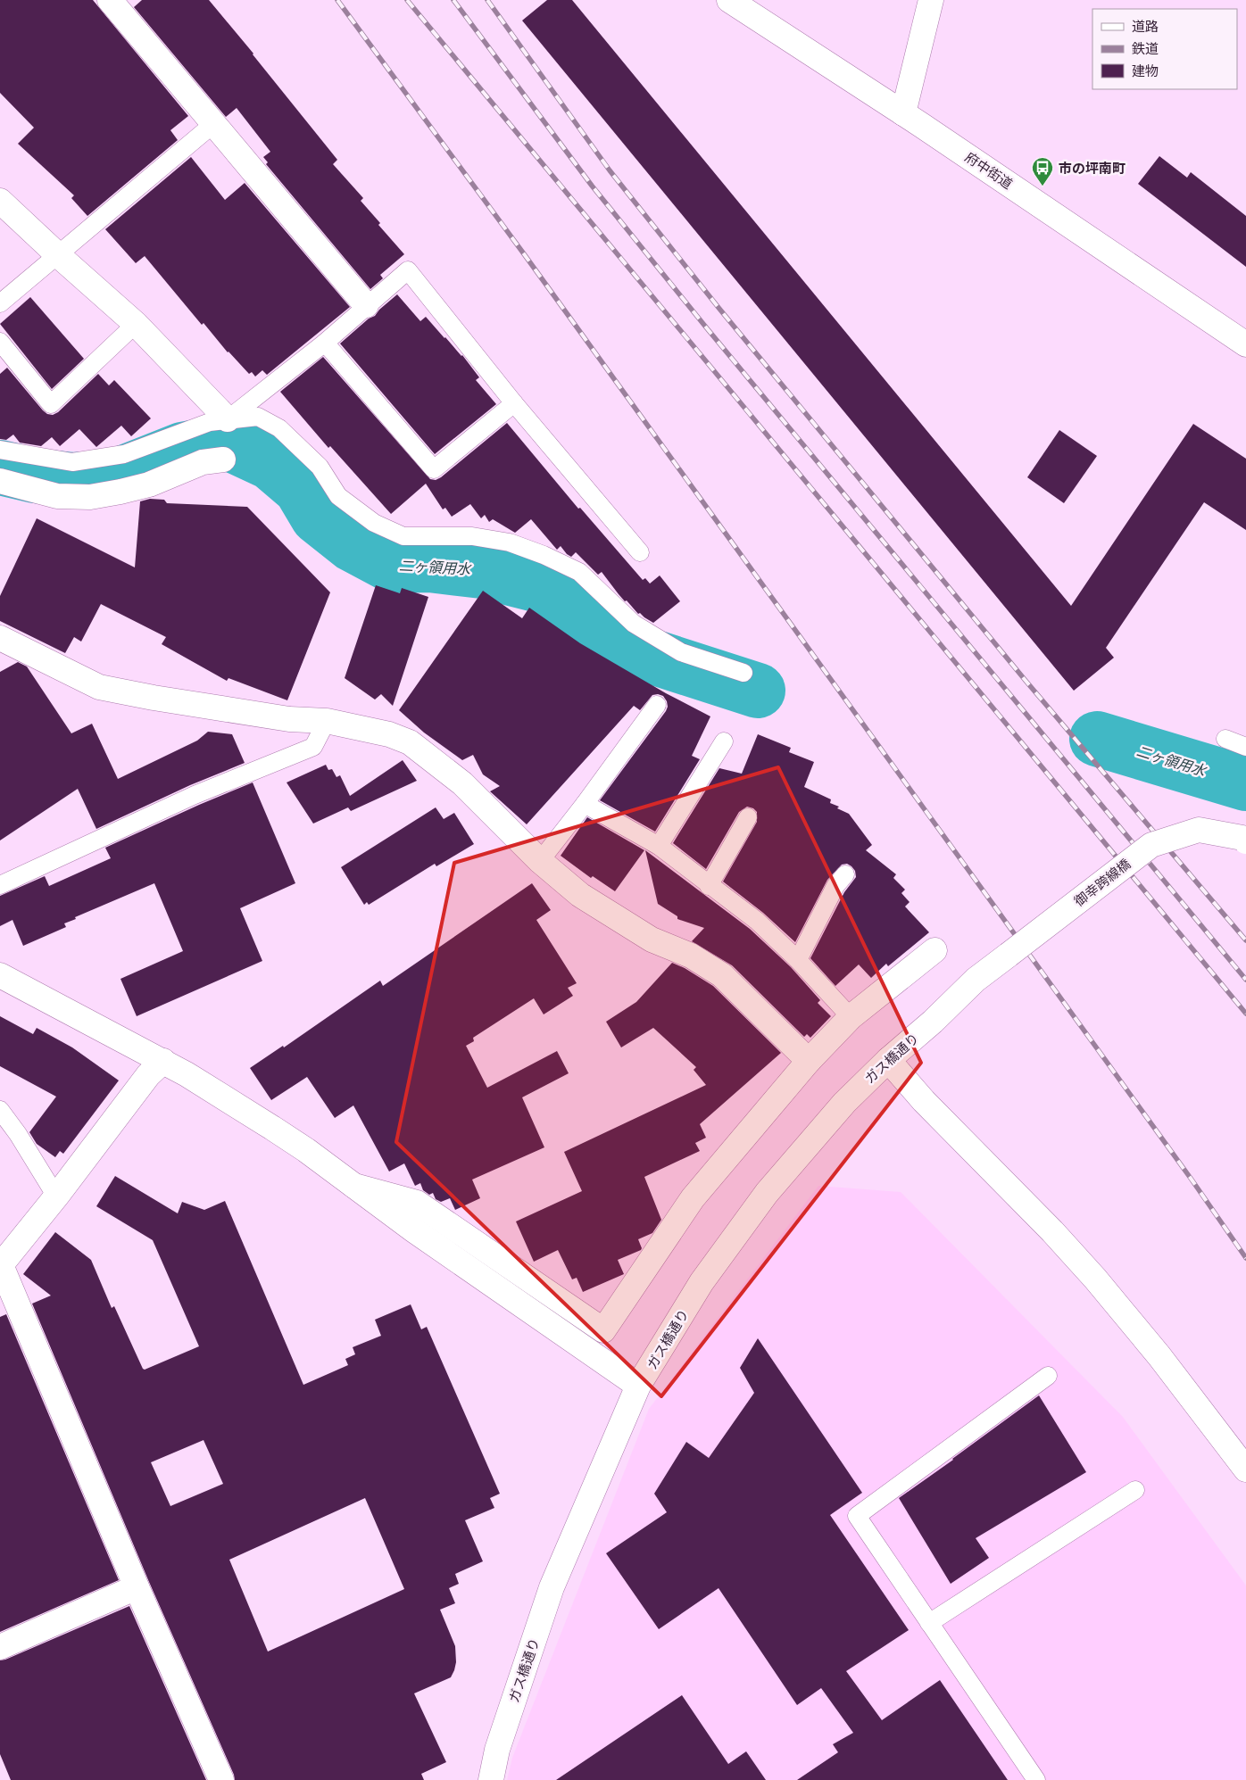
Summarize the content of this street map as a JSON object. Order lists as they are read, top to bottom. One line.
{"streets":{"main road":["府中街道","御幸跨線橋","ガス橋通り"]},"crossings":[["御幸跨線橋","ガス橋通り"]],"water":["二ヶ領用水"],"places":{"bus stop":["市の坪南町"]},"legend":["道路","鉄道","建物"]}
